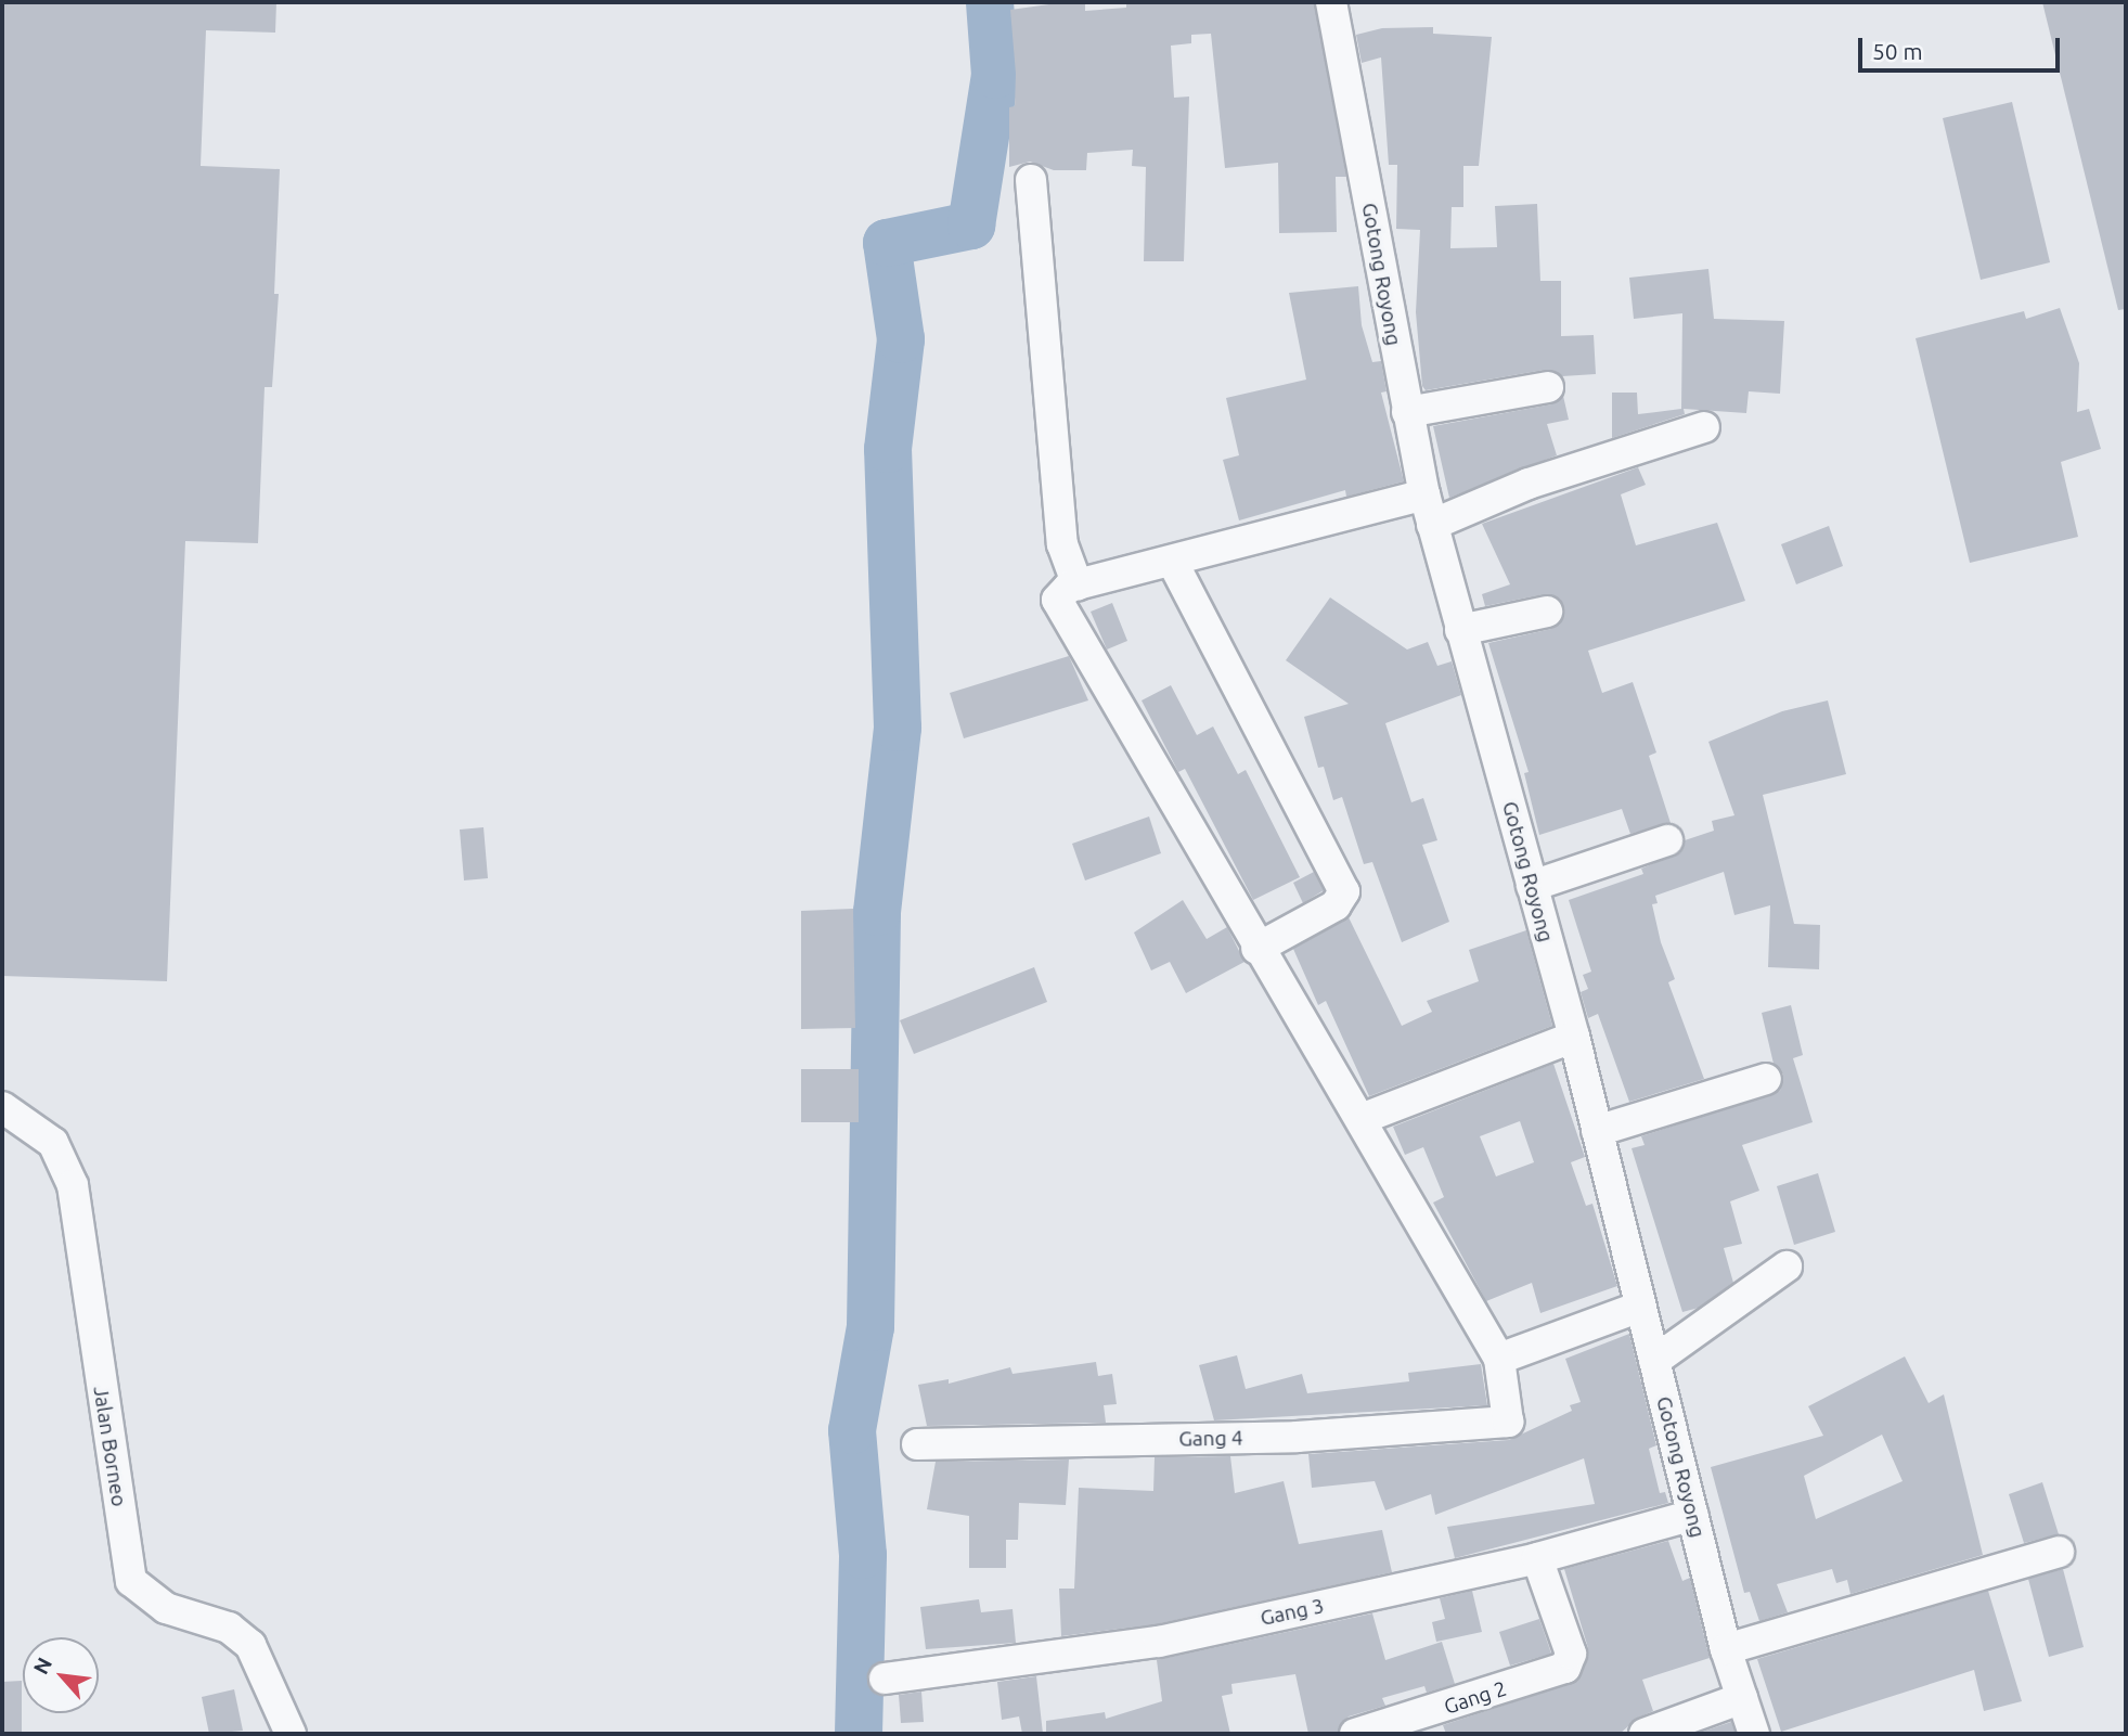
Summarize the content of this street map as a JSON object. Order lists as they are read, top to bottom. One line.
{"streets":{"street":["Gotong Royong","Gang 4","Jalan Borneo","Gang 3","Gang 2"]},"crossings":[["Gotong Royong","Gang 3"],["Gang 3","Gang 2"]],"scale_bar":"50 m","north":"top left"}
